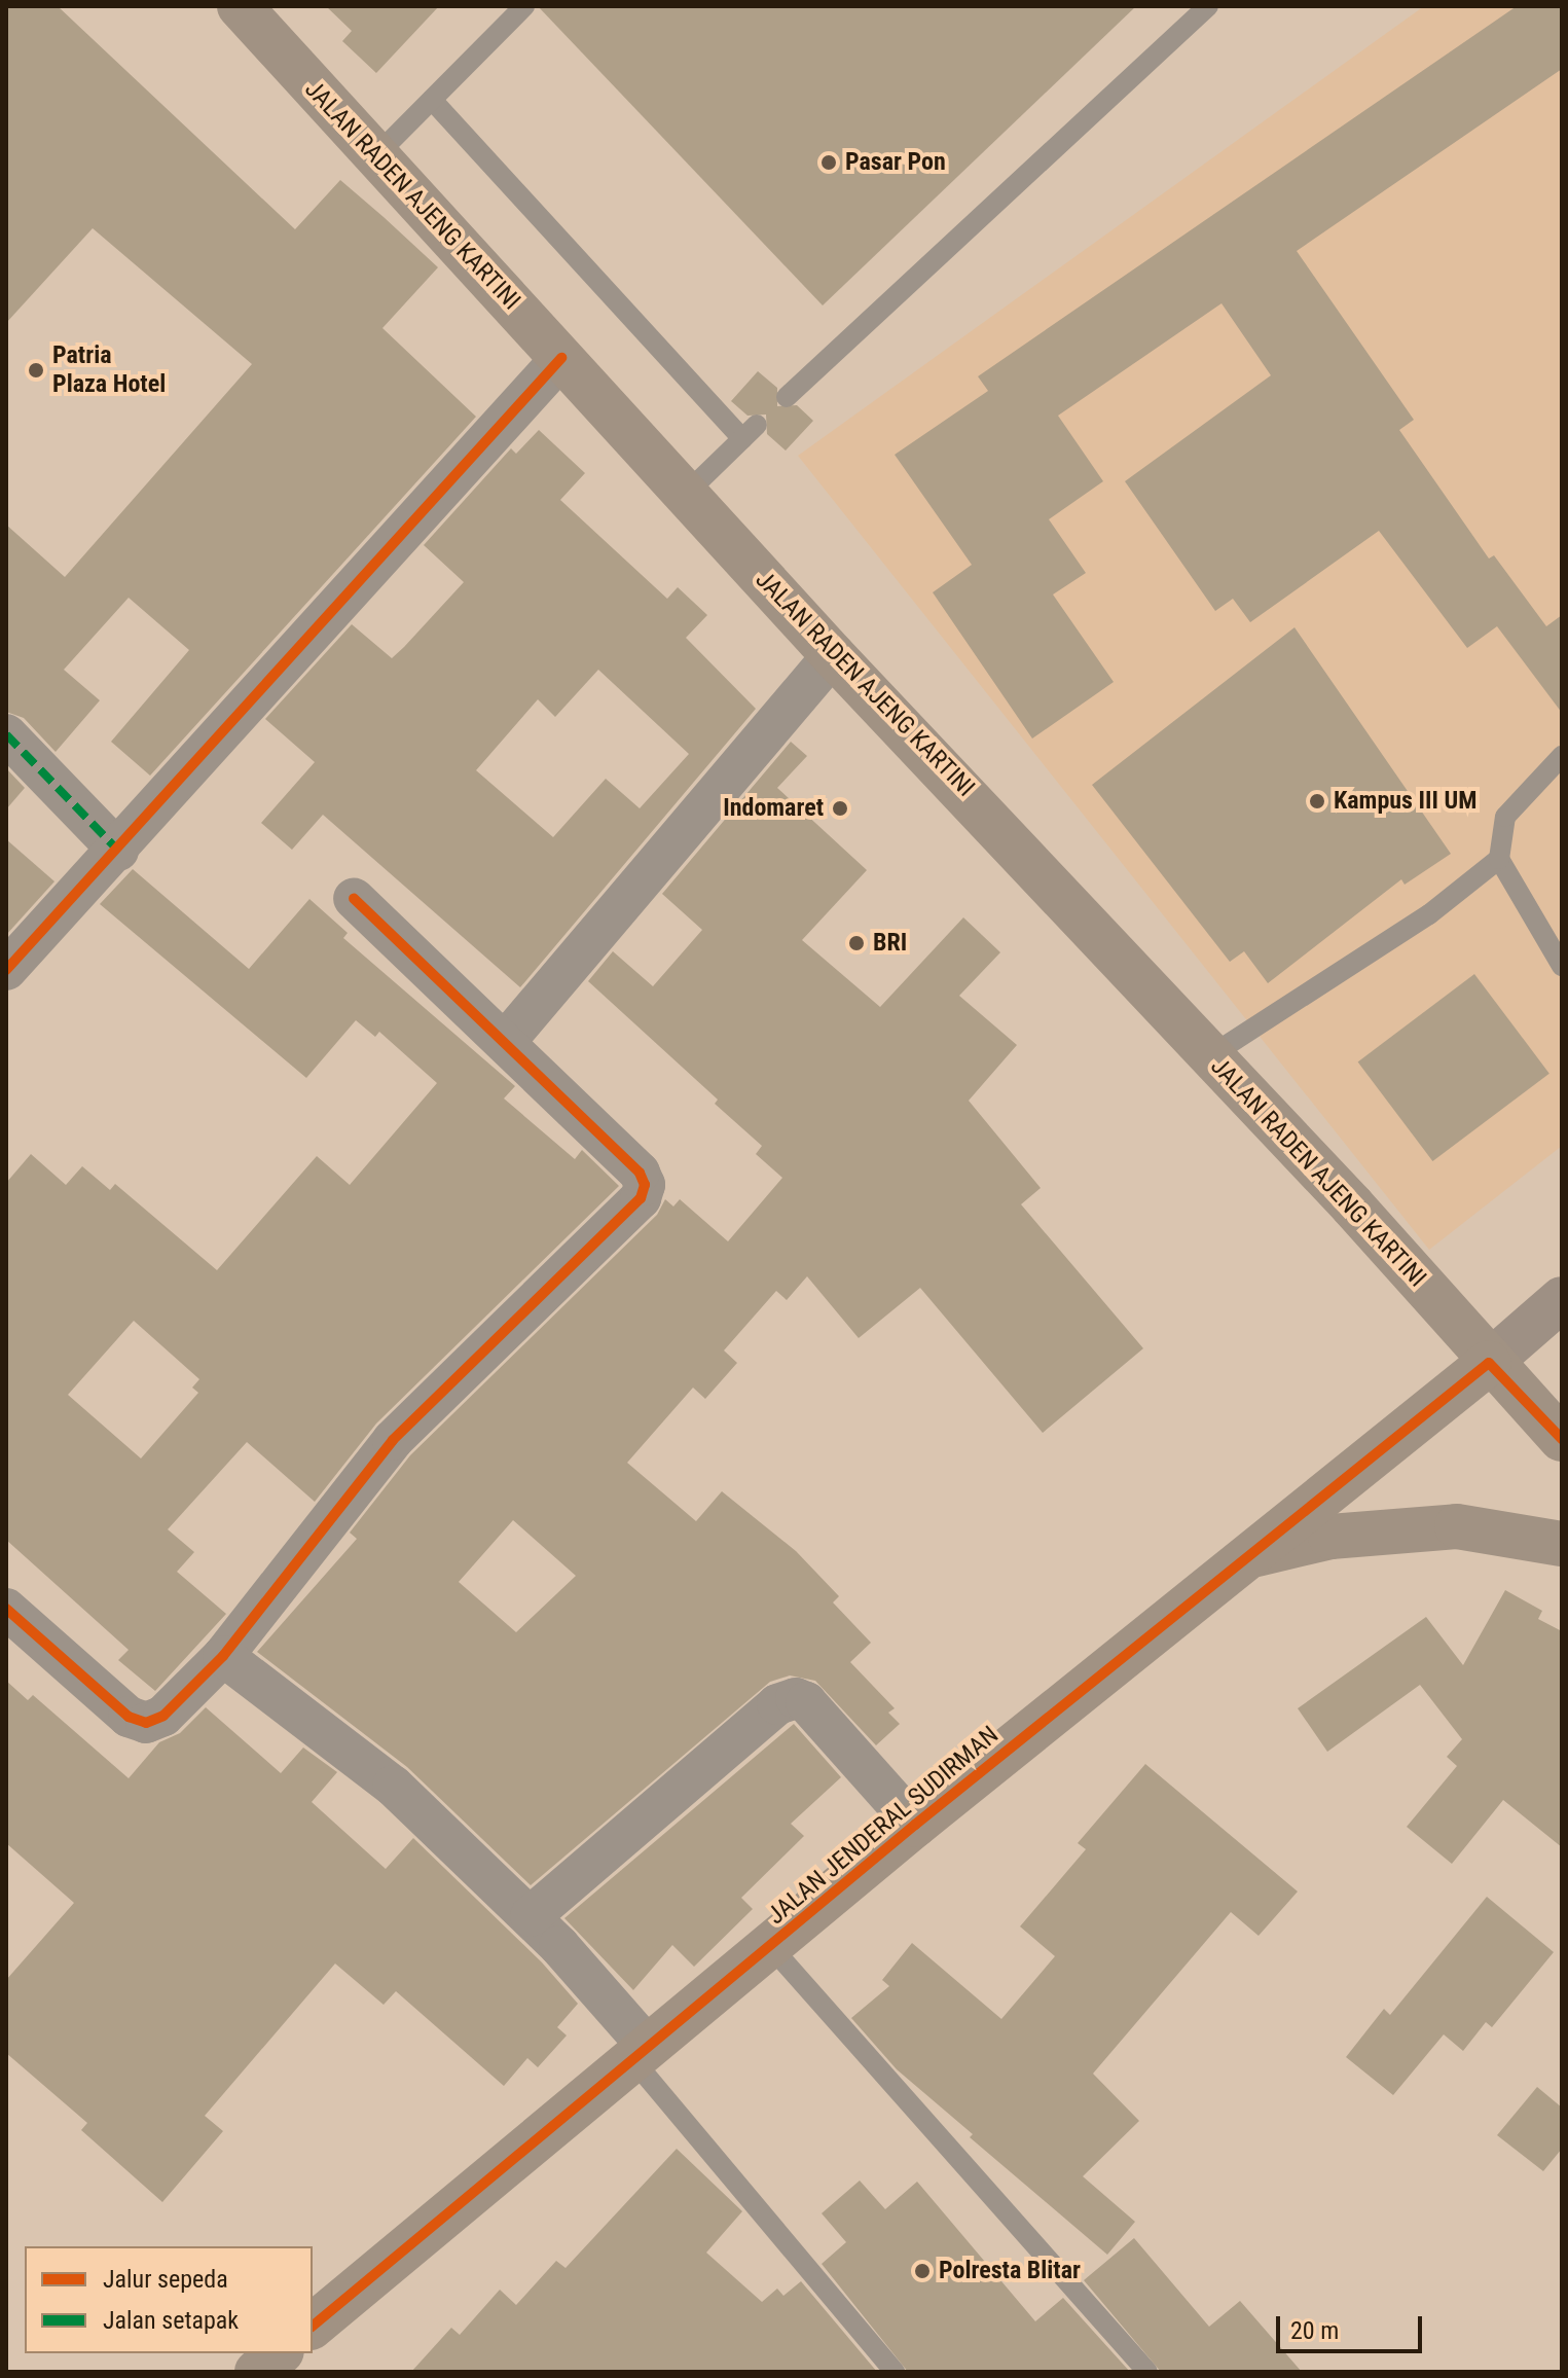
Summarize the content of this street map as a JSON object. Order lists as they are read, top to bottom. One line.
{"streets":{"main road":["JALAN RADEN AJENG KARTINI","JALAN JENDERAL SUDIRMAN"]},"crossings":[["JALAN RADEN AJENG KARTINI","JALAN JENDERAL SUDIRMAN"]],"places":["Pasar Pon","Patria Plaza Hotel","Kampus III UM","Indomaret","BRI","Polresta Blitar"],"legend":["Jalur sepeda","Jalan setapak"],"scale_bar":"20 m"}
